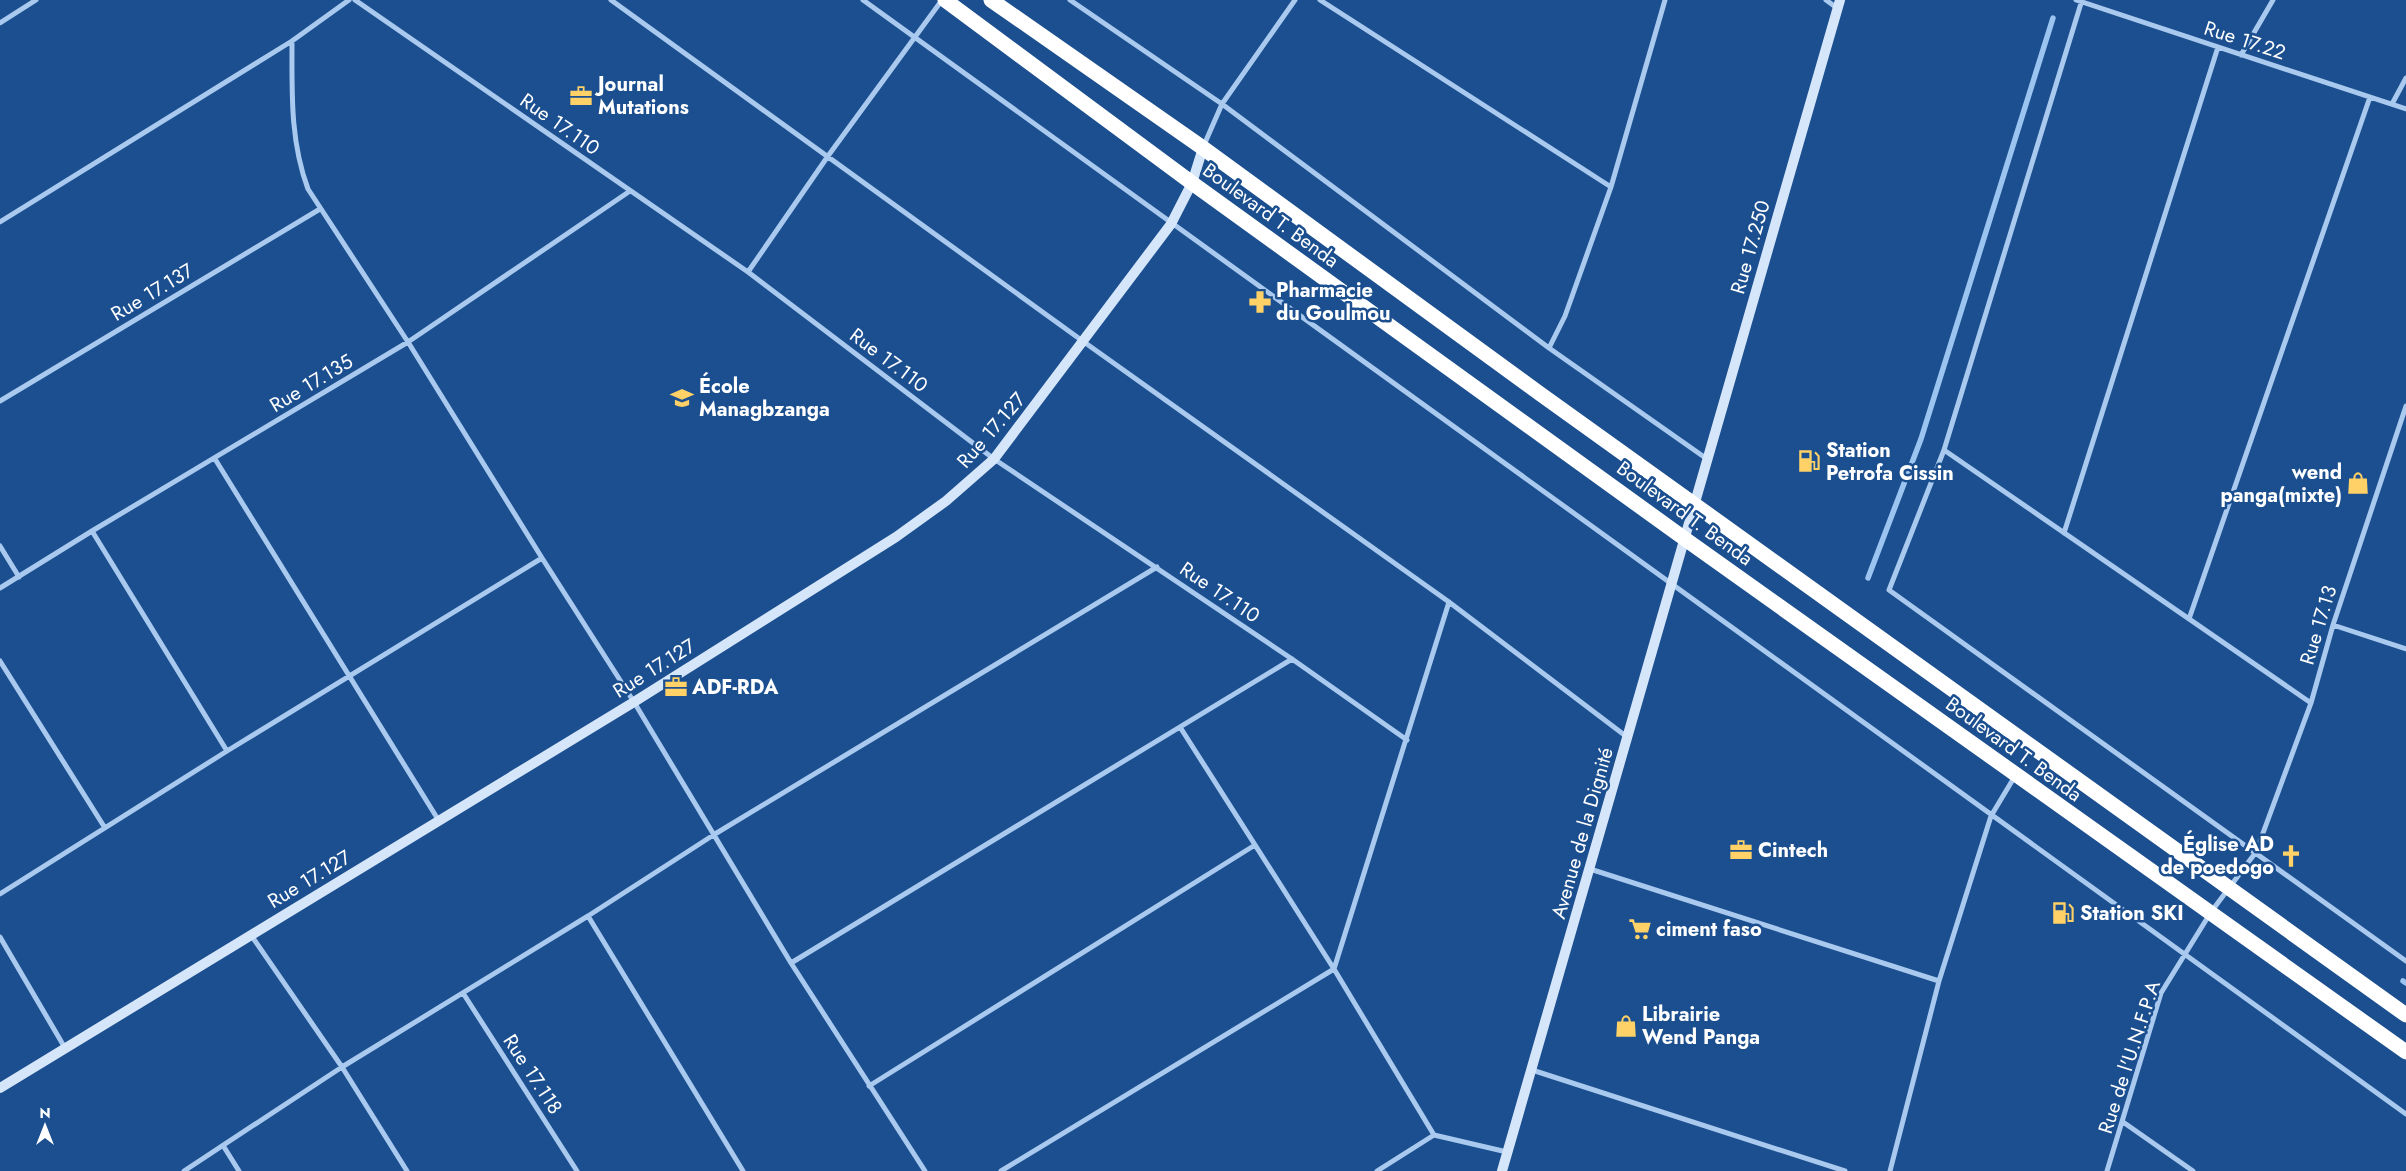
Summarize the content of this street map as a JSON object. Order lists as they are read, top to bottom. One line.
{"streets":{"highway":["Boulevard T. Benda"],"street":["Rue 17.22","Rue 17.110","Rue 17.250","Rue 17.137","Rue 17.135","Rue 17.127","Rue 17.13","Avenue de la Dignité","Rue de l'U.N.F.P.A","Rue 17.118"]},"crossings":[["Rue 17.110","Rue 17.135"],["Rue 17.110","Rue 17.127"],["Boulevard T. Benda","Rue 17.250"],["Boulevard T. Benda","Rue 17.127"],["Boulevard T. Benda","Rue 17.13"],["Boulevard T. Benda","Avenue de la Dignité"],["Boulevard T. Benda","Rue de l'U.N.F.P.A"],["Rue 17.250","Avenue de la Dignité"],["Rue 17.13","Rue de l'U.N.F.P.A"]],"places":{"office":["Journal Mutations","ADF-RDA","Cintech"],"pharmacy":["Pharmacie du Goulmou"],"school or university":["École Managbzanga"],"fuel station":["Station Petrofa Cissin","Station SKI"],"shop":["wend panga(mixte)","Librairie Wend Panga"],"church":["Église AD de poedogo"],"supermarket":["ciment faso"]},"north":"top"}
